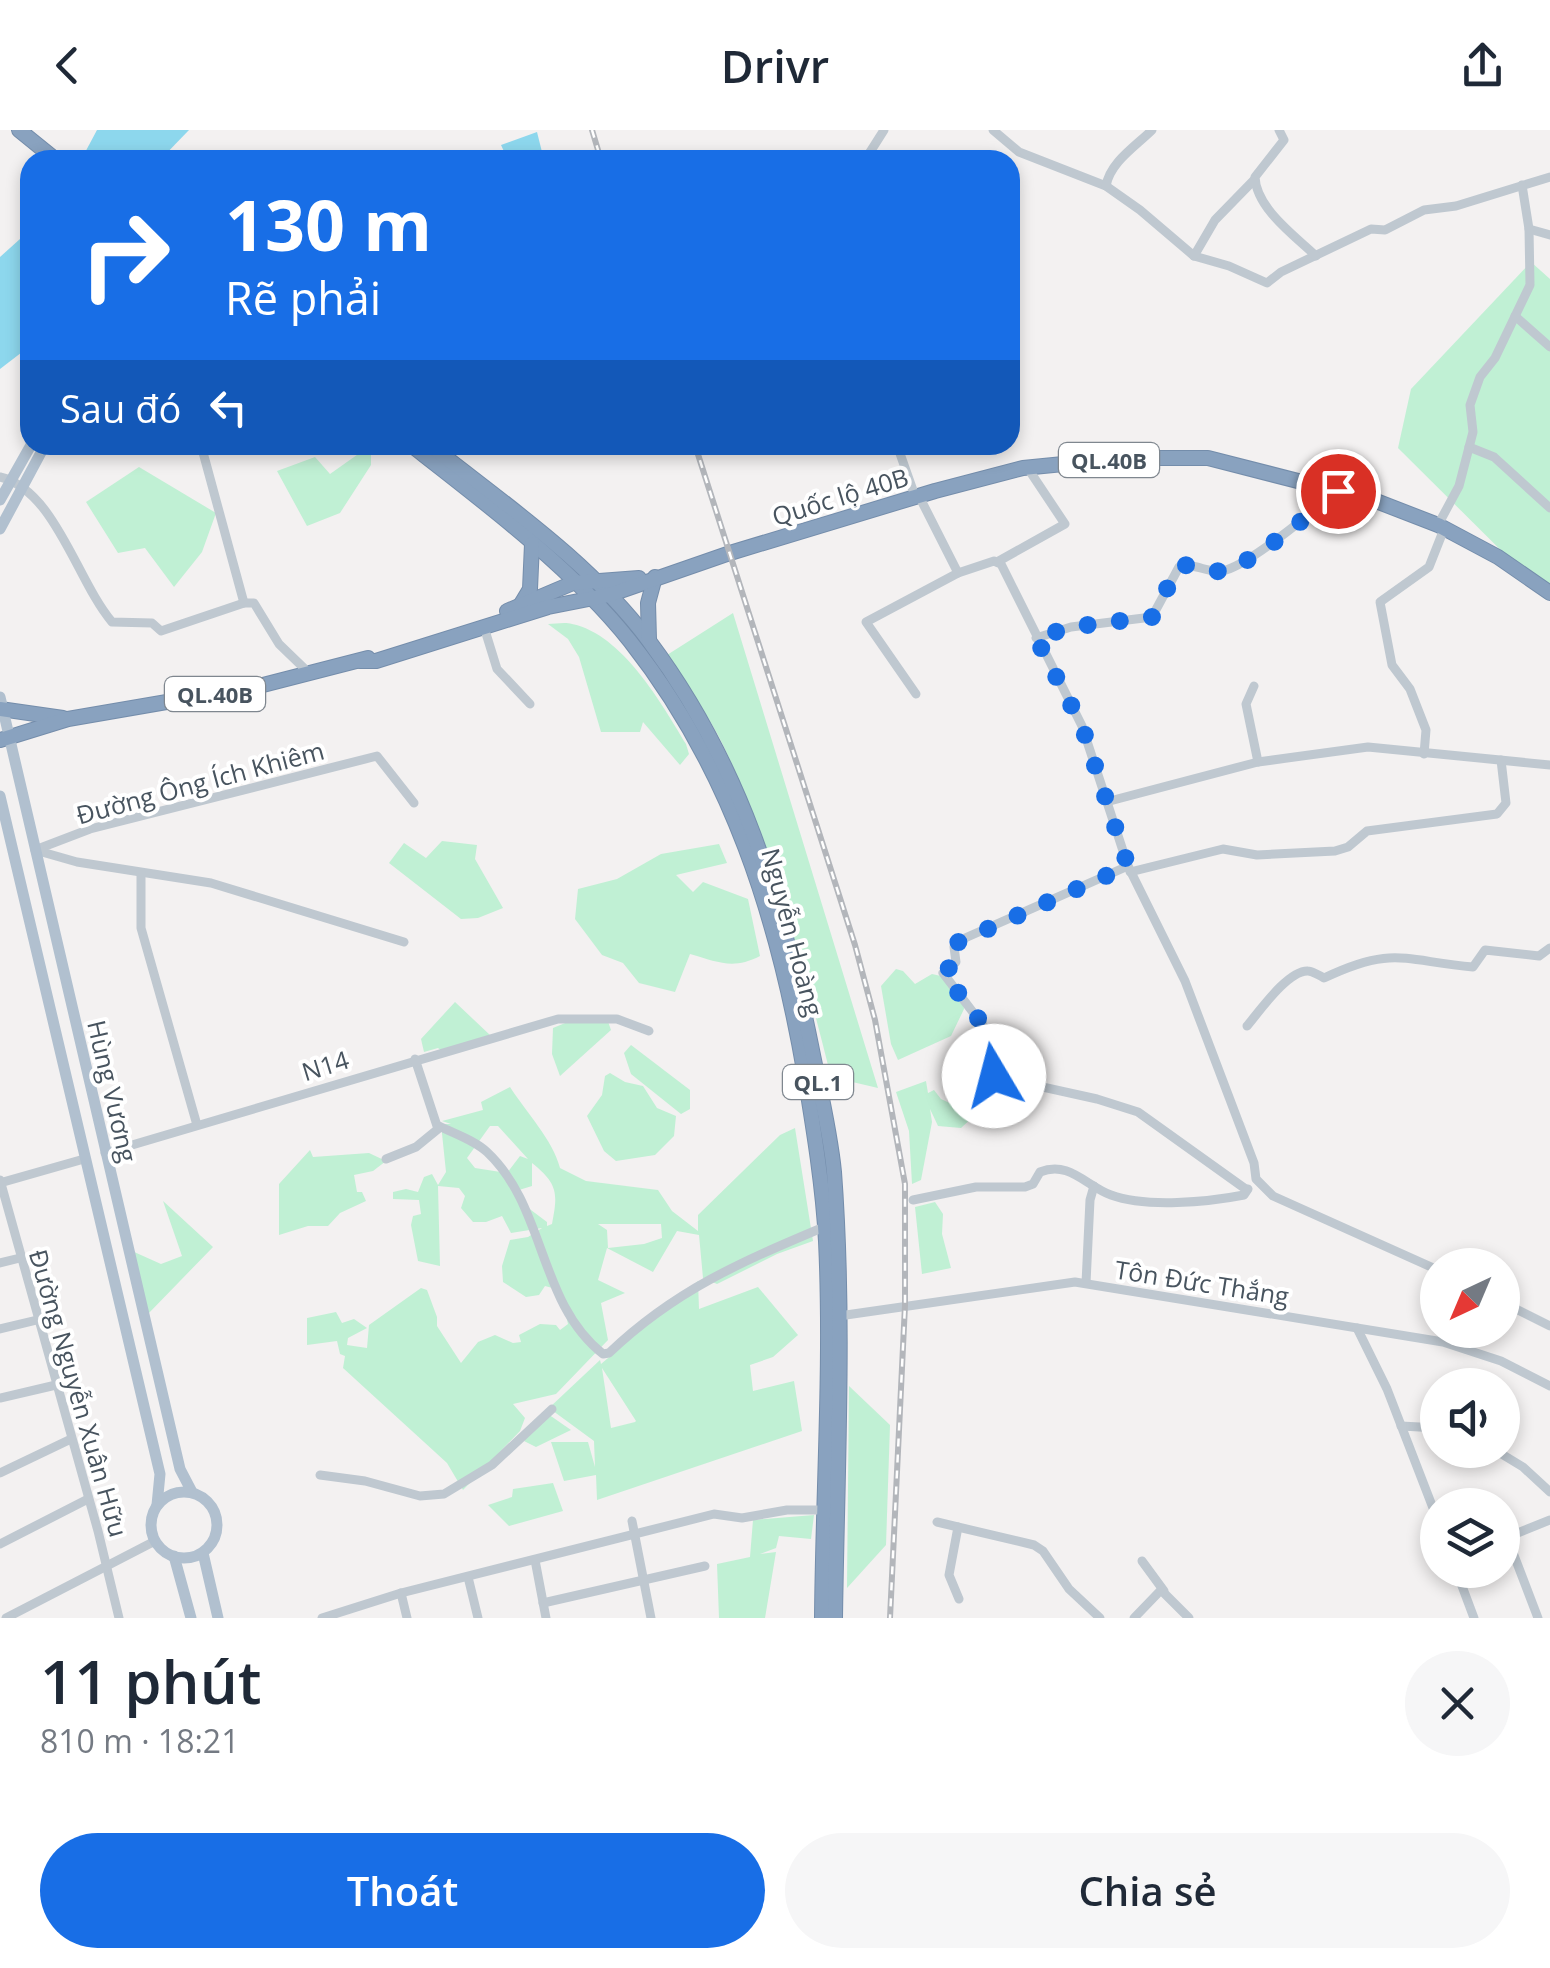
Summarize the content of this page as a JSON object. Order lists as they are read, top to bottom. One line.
{"streets":{"highway":["QL.40B","Quốc lộ 40B","Nguyễn Hoàng","QL.1"],"main road":["Hùng Vương"],"street":["Đường Ông Ích Khiêm","N14","Tôn Đức Thắng","Đường Nguyễn Xuân Hữu"]},"crossings":[["QL.40B","Quốc lộ 40B"],["QL.40B","Nguyễn Hoàng"],["Đường Ông Ích Khiêm","Hùng Vương"],["Nguyễn Hoàng","Tôn Đức Thắng"],["N14","Hùng Vương"]],"north":"bottom left","page":{"header":"Drivr","turn":["130 m","Rẽ phải"],"then":"Sau đó","heading":["11 phút","810 m · 18:21"],"buttons":["Thoát","Chia sẻ"]}}
